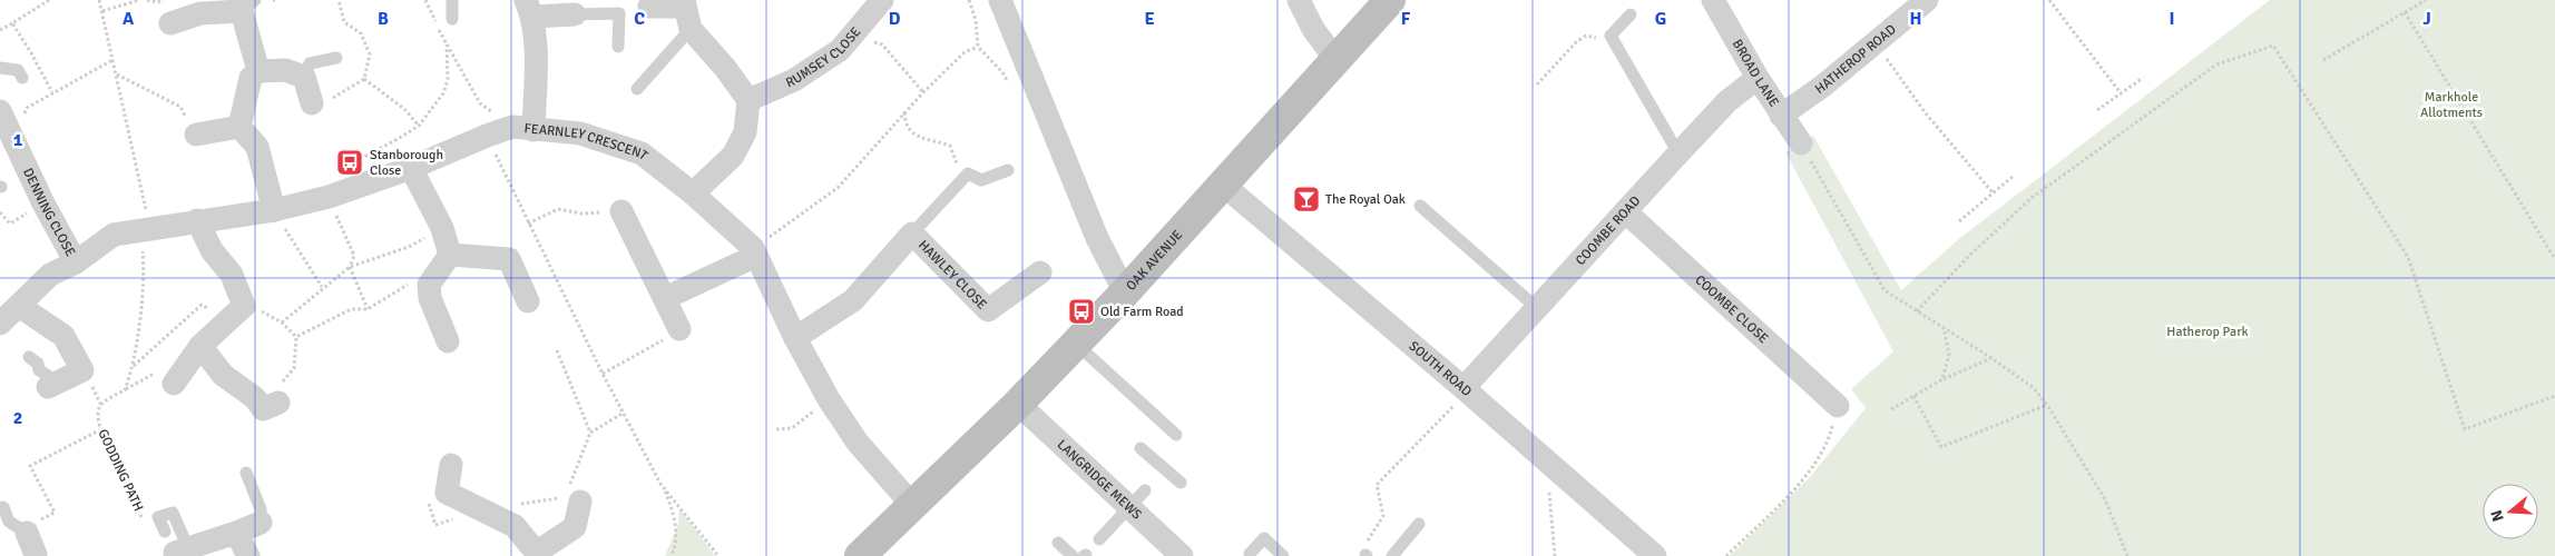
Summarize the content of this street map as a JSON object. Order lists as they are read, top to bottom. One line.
{"streets":{"street":["RUMSEY CLOSE","HATHEROP ROAD","BROAD LANE","FEARNLEY CRESCENT","DENNING CLOSE","COOMBE ROAD","OAK AVENUE","HAWLEY CLOSE","COOMBE CLOSE","SOUTH ROAD","LANGRIDGE MEWS"],"path":["GODDING PATH"]},"crossings":[["HATHEROP ROAD","BROAD LANE"],["BROAD LANE","COOMBE ROAD"],["FEARNLEY CRESCENT","DENNING CLOSE"],["FEARNLEY CRESCENT","OAK AVENUE"],["FEARNLEY CRESCENT","HAWLEY CLOSE"],["COOMBE ROAD","COOMBE CLOSE"],["COOMBE ROAD","SOUTH ROAD"],["OAK AVENUE","SOUTH ROAD"],["OAK AVENUE","LANGRIDGE MEWS"]],"parks":["Markhole Allotments","Hatherop Park"],"places":{"bus stop":["Stanborough Close","Old Farm Road"],"bar":["The Royal Oak"]},"north":"left","grid":{"columns":["A","B","C","D","E","F","G","H","I","J"],"rows":["1","2"]}}
